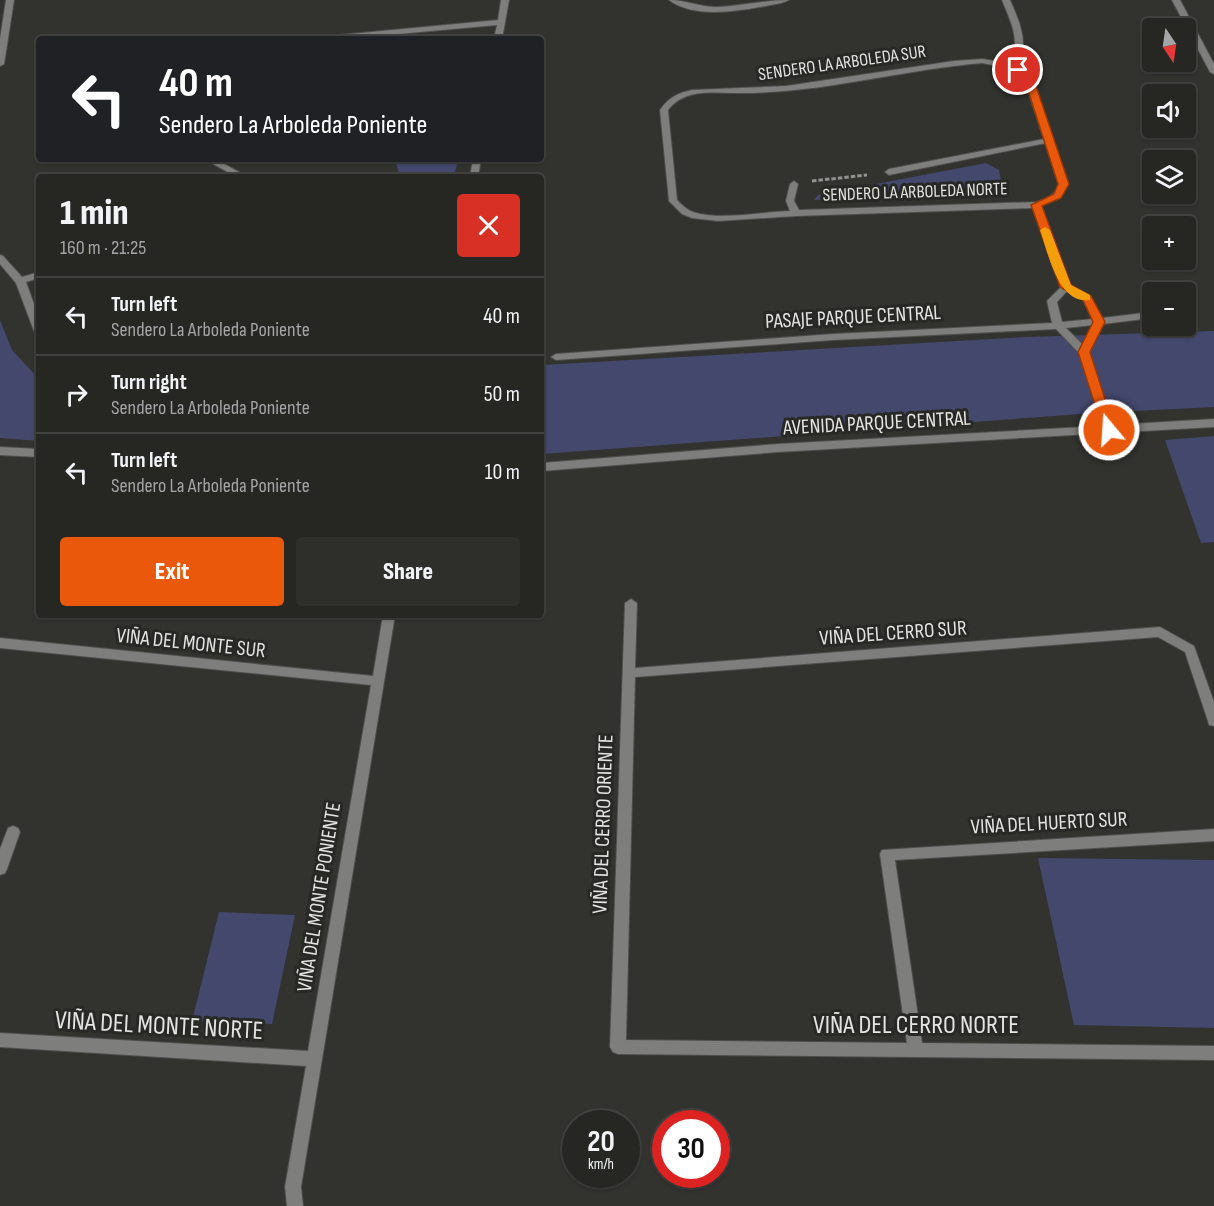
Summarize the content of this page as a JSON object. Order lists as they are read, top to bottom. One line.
{"streets":{"street":["SENDERO LA ARBOLEDA SUR","SENDERO LA ARBOLEDA NORTE","PASAJE PARQUE CENTRAL","AVENIDA PARQUE CENTRAL","VIÑA DEL CERRO SUR","VIÑA DEL MONTE SUR","VIÑA DEL HUERTO SUR","VIÑA DEL CERRO ORIENTE","VIÑA DEL MONTE PONIENTE","VIÑA DEL CERRO NORTE","VIÑA DEL MONTE NORTE"]},"crossings":[["SENDERO LA ARBOLEDA SUR","SENDERO LA ARBOLEDA NORTE"],["VIÑA DEL CERRO SUR","VIÑA DEL CERRO ORIENTE"],["VIÑA DEL MONTE SUR","VIÑA DEL MONTE PONIENTE"],["VIÑA DEL HUERTO SUR","VIÑA DEL CERRO NORTE"],["VIÑA DEL CERRO ORIENTE","VIÑA DEL CERRO NORTE"],["VIÑA DEL MONTE PONIENTE","VIÑA DEL MONTE NORTE"]],"north":"bottom","page":{"map_buttons":["+","−"],"turn":["40 m","Sendero La Arboleda Poniente"],"heading":["1 min","160 m · 21:25"],"list":[{"name":"Turn left","note":"Sendero La Arboleda Poniente","value":"40 m"},{"name":"Turn right","note":"Sendero La Arboleda Poniente","value":"50 m"},{"name":"Turn left","note":"Sendero La Arboleda Poniente","value":"10 m"}],"buttons":["Exit","Share"],"speed":"20 km/h","limit":"30"}}
